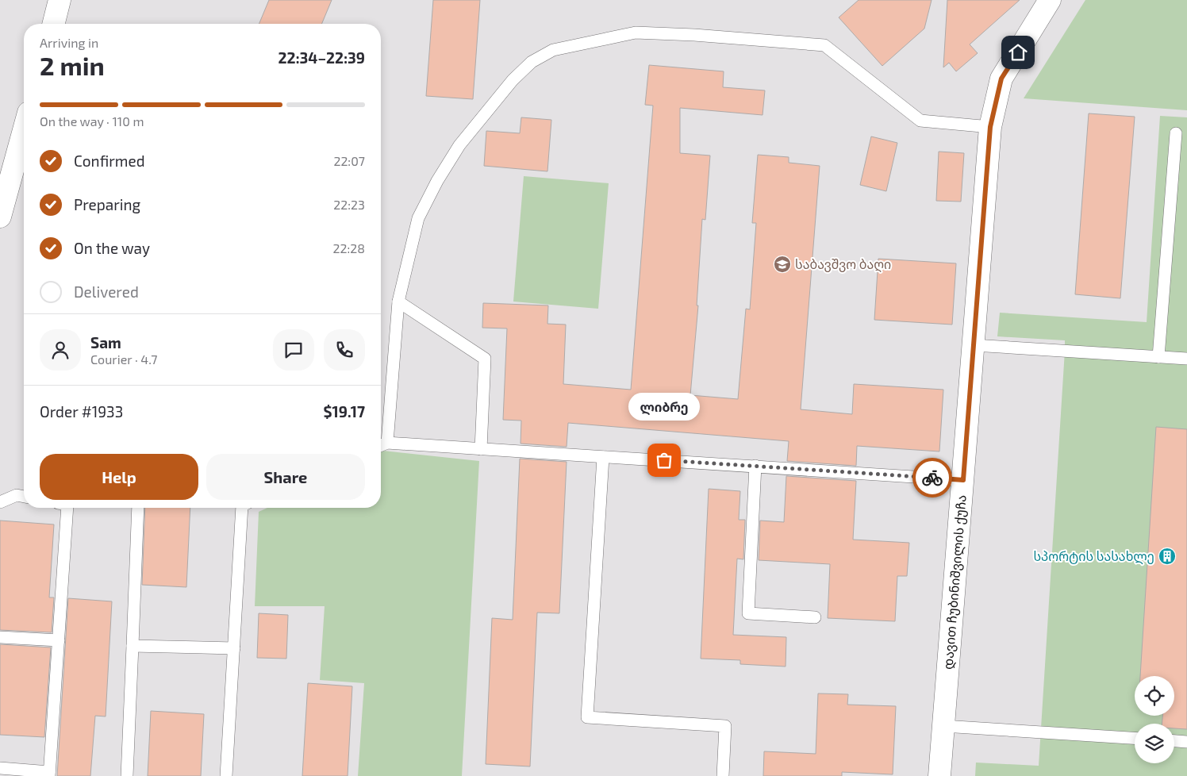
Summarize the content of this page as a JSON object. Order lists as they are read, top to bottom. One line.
{"streets":{"street":["დავით ჩუბინიშვილის ქუჩა"]},"places":{"school or university":["საბავშვო ბაღი"],"other":["ლიბრე"],"building":["სპორტის სასახლე"]},"page":{"heading":["2 min","Arriving in","22:34–22:39"],"panel":["Sam","Courier · 4.7","Order #1933","$19.17"],"bar":"On the way · 110 m","list":[["Confirmed","22:07"],["Preparing","22:23"],["On the way","22:28"],"Delivered"],"bubble":"ლიბრე","buttons":["Help","Share"]}}
